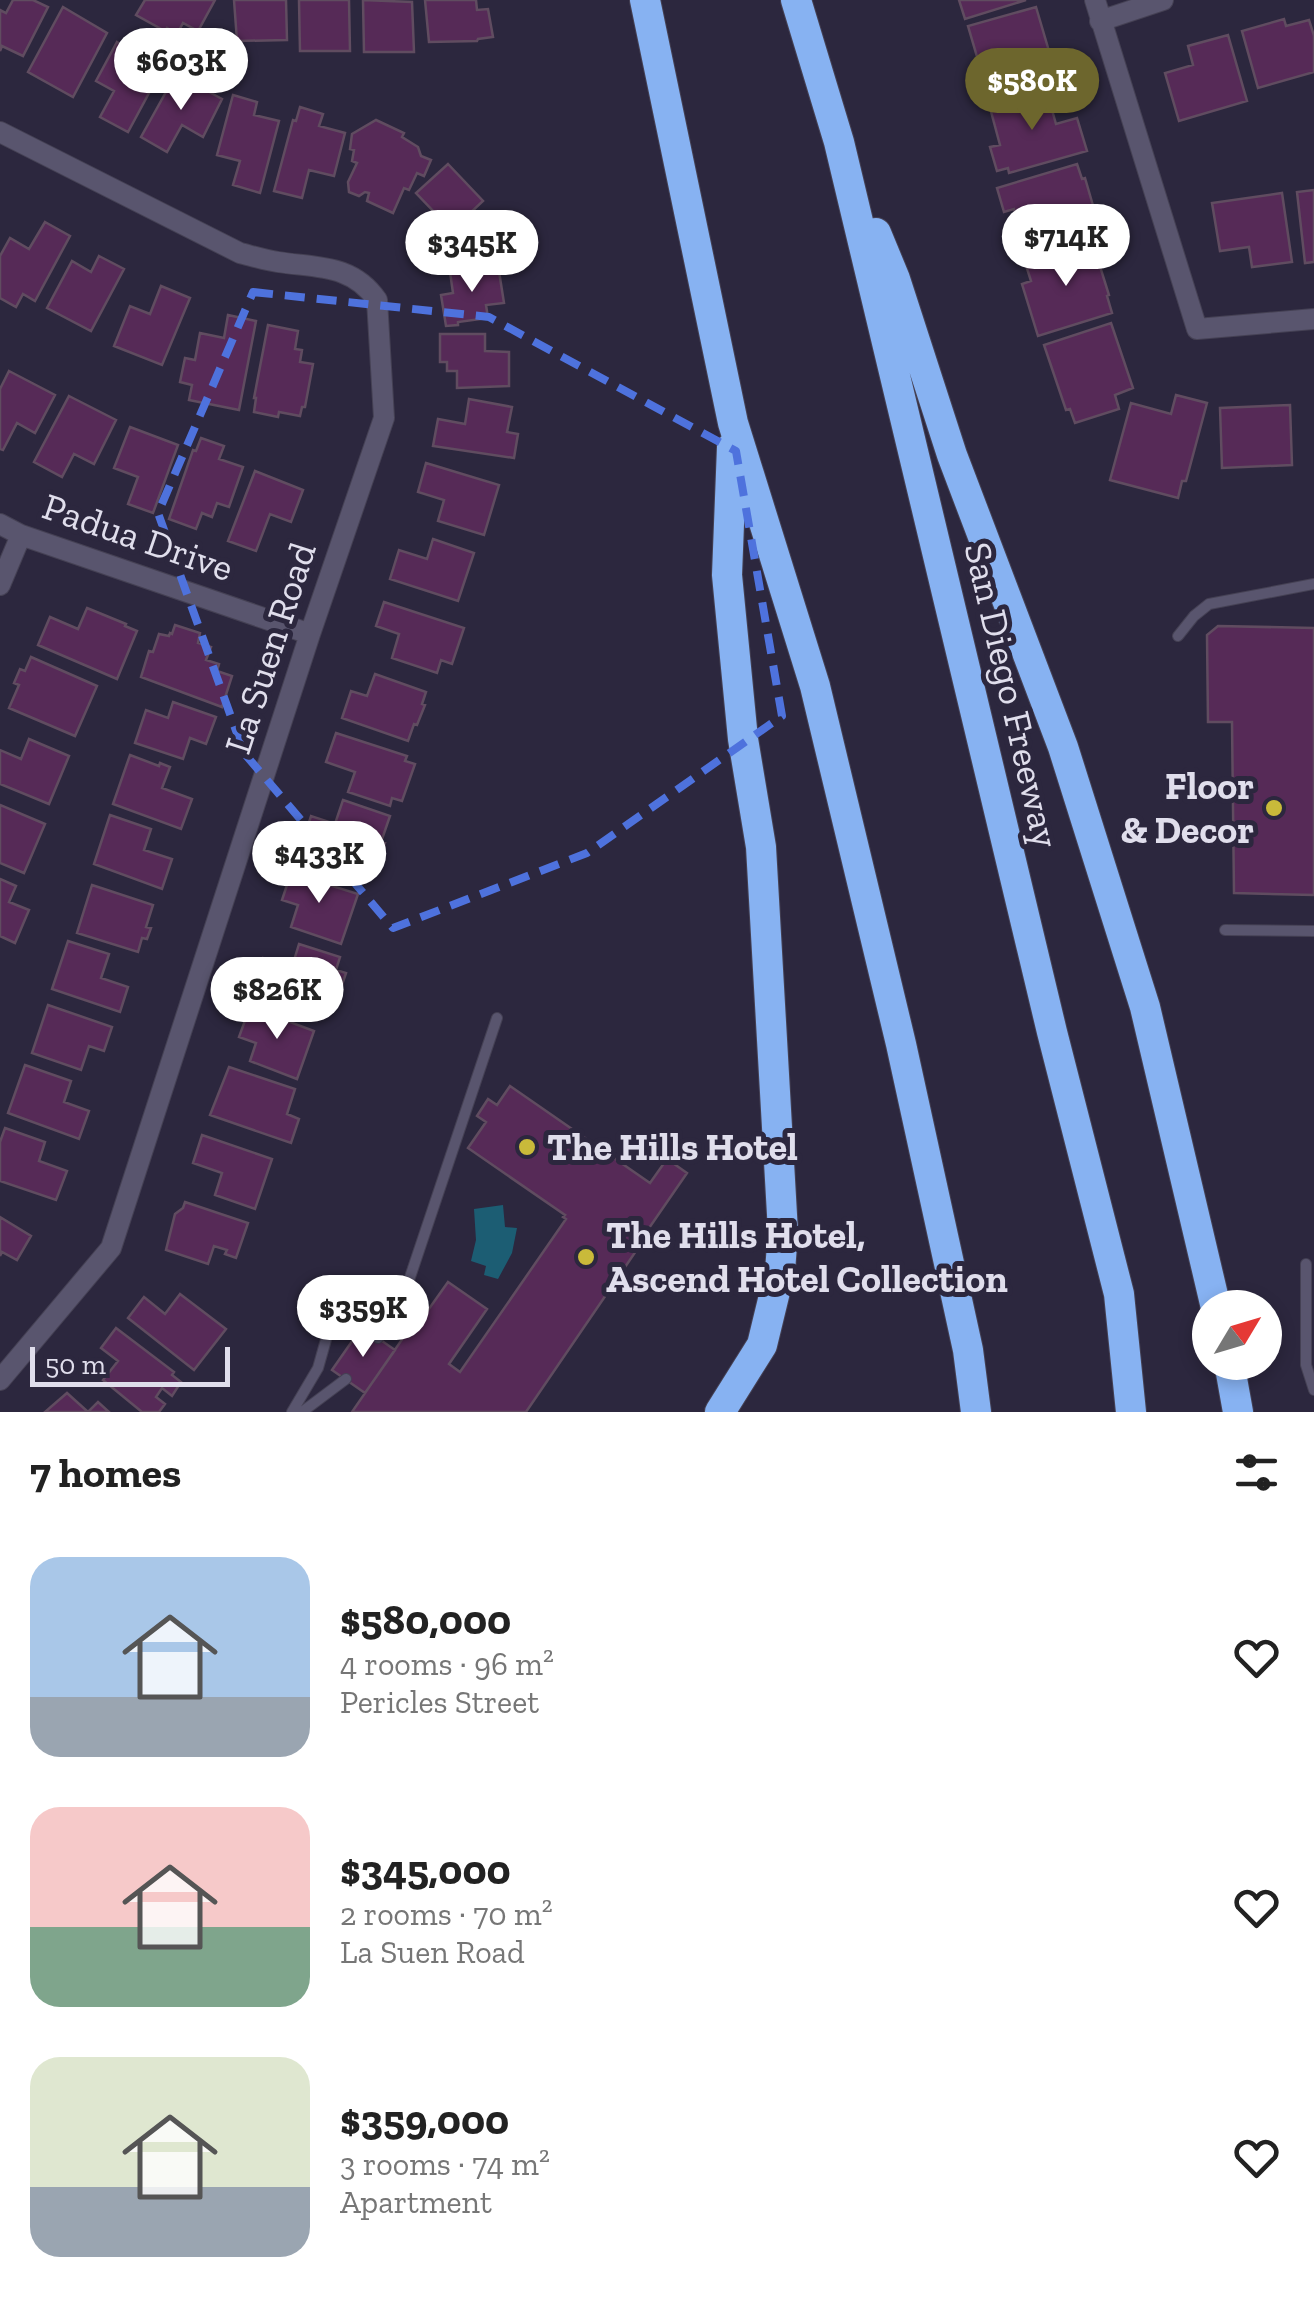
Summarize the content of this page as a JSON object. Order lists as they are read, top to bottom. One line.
{"streets":{"highway":["San Diego Freeway"],"street":["Padua Drive","La Suen Road"]},"crossings":[["Padua Drive","La Suen Road"]],"places":["Floor & Decor","The Hills Hotel","The Hills Hotel, Ascend Hotel Collection"],"scale_bar":"50 m","north":"top right","page":{"price":["$603K","$580K","$714K","$345K","$433K","$826K","$359K"],"scale":"50 m","heading":"7 homes","list":[{"name":"$580,000","note":"4 rooms · 96 m² · Pericles Street"},{"name":"$345,000","note":"2 rooms · 70 m² · La Suen Road"},{"name":"$359,000","note":"3 rooms · 74 m² · Apartment"}]}}
